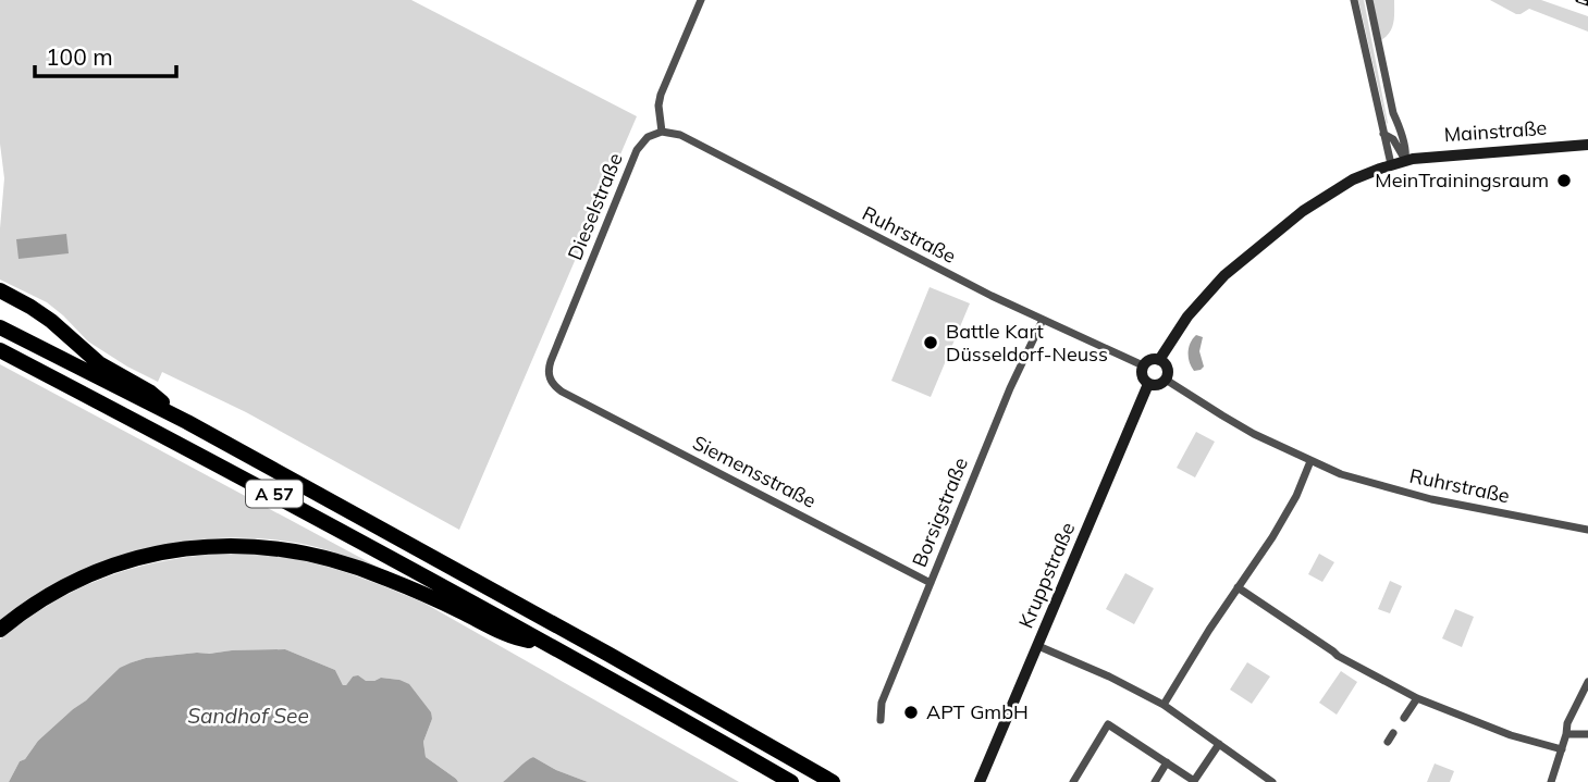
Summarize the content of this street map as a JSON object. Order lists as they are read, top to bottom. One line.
{"streets":{"highway":["A 57"],"street":["Mainstraße","Dieselstraße","Ruhrstraße","Siemensstraße","Borsigstraße","Kruppstraße"]},"crossings":[["Dieselstraße","Ruhrstraße"],["Dieselstraße","Siemensstraße"],["Ruhrstraße","Borsigstraße"],["Ruhrstraße","Kruppstraße"],["Siemensstraße","Borsigstraße"]],"water":["Sandhof See"],"places":["MeinTrainingsraum","Battle Kart Düsseldorf-Neuss","APT GmbH"],"scale_bar":"100 m"}
